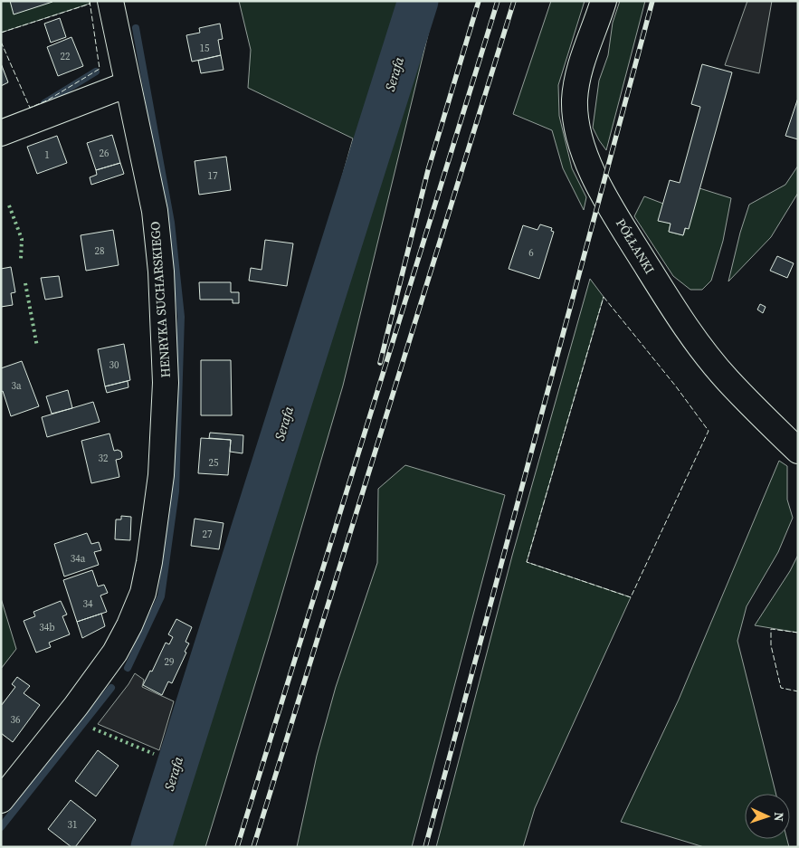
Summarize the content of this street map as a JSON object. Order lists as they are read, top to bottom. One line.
{"streets":{"street":["PÓŁŁANKI","HENRYKA SUCHARSKIEGO"]},"water":["Serafa"],"house_numbers":["15","22","26","1","17","28","6","30","3a","32","25","27","34a","34","34b","29","36","31"],"north":"right"}
